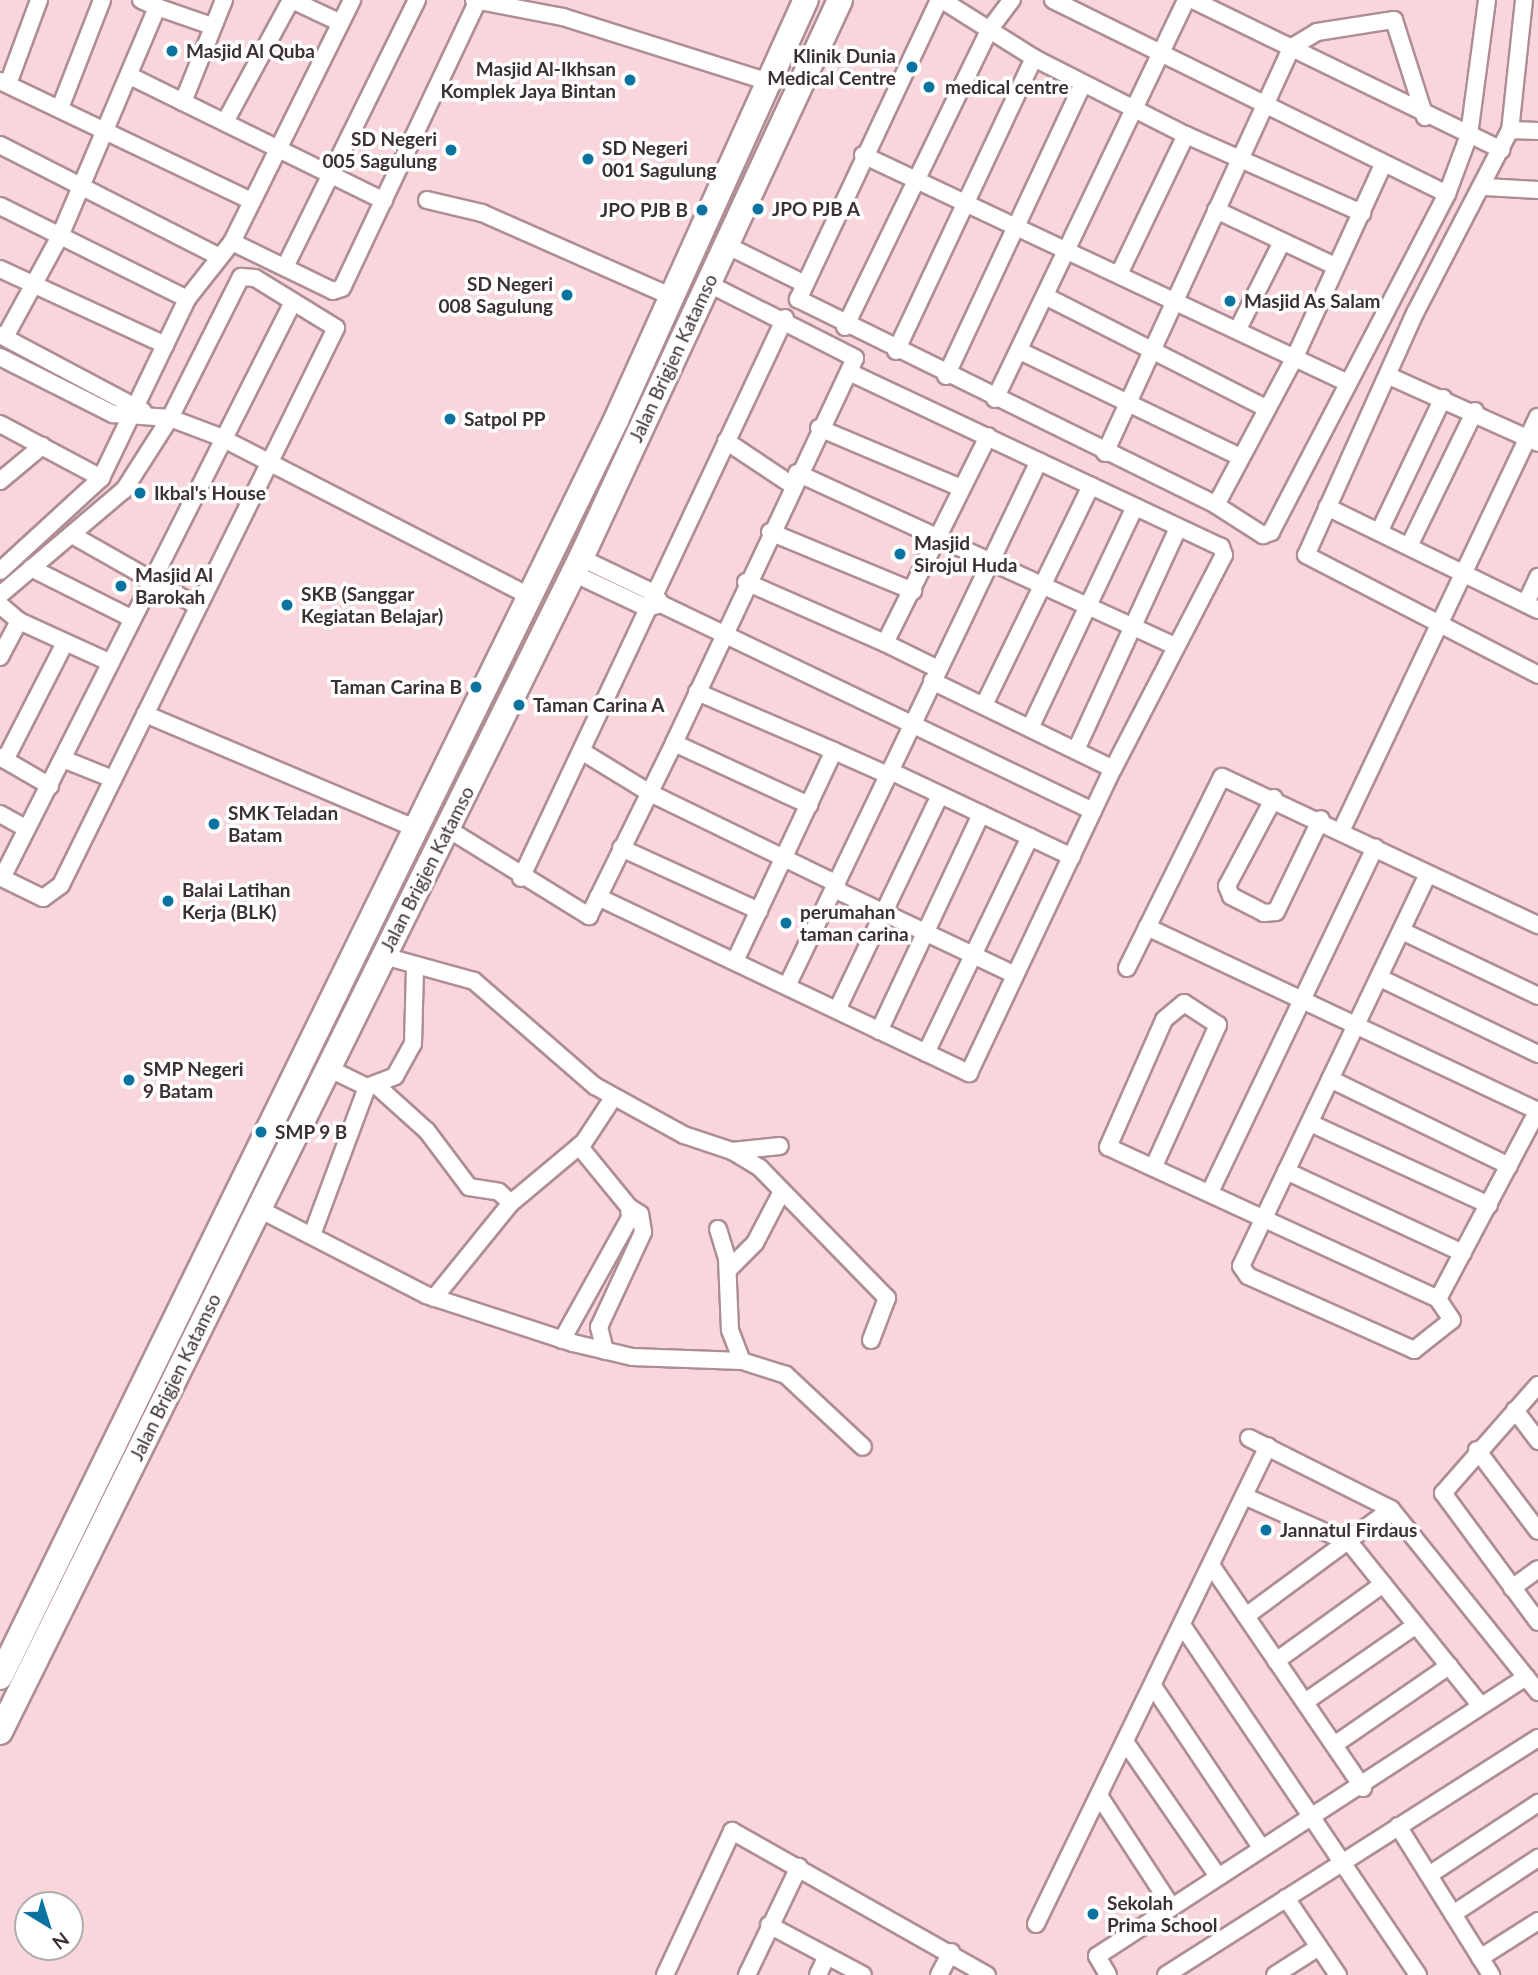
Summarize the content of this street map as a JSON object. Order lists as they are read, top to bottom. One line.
{"streets":{"highway":["Jalan Brigjen Katamso"]},"places":["Masjid Al Quba","Klinik Dunia Medical Centre","Masjid Al-Ikhsan Komplek Jaya Bintan","medical centre","SD Negeri 005 Sagulung","SD Negeri 001 Sagulung","JPO PJB A","JPO PJB B","SD Negeri 008 Sagulung","Masjid As Salam","Satpol PP","Ikbal's House","Masjid Sirojul Huda","Masjid Al Barokah","SKB (Sanggar Kegiatan Belajar)","Taman Carina B","Taman Carina A","SMK Teladan Batam","Balai Latihan Kerja (BLK)","perumahan taman carina","SMP Negeri 9 Batam","SMP 9 B","Jannatul Firdaus","Sekolah Prima School"],"north":"bottom right"}
